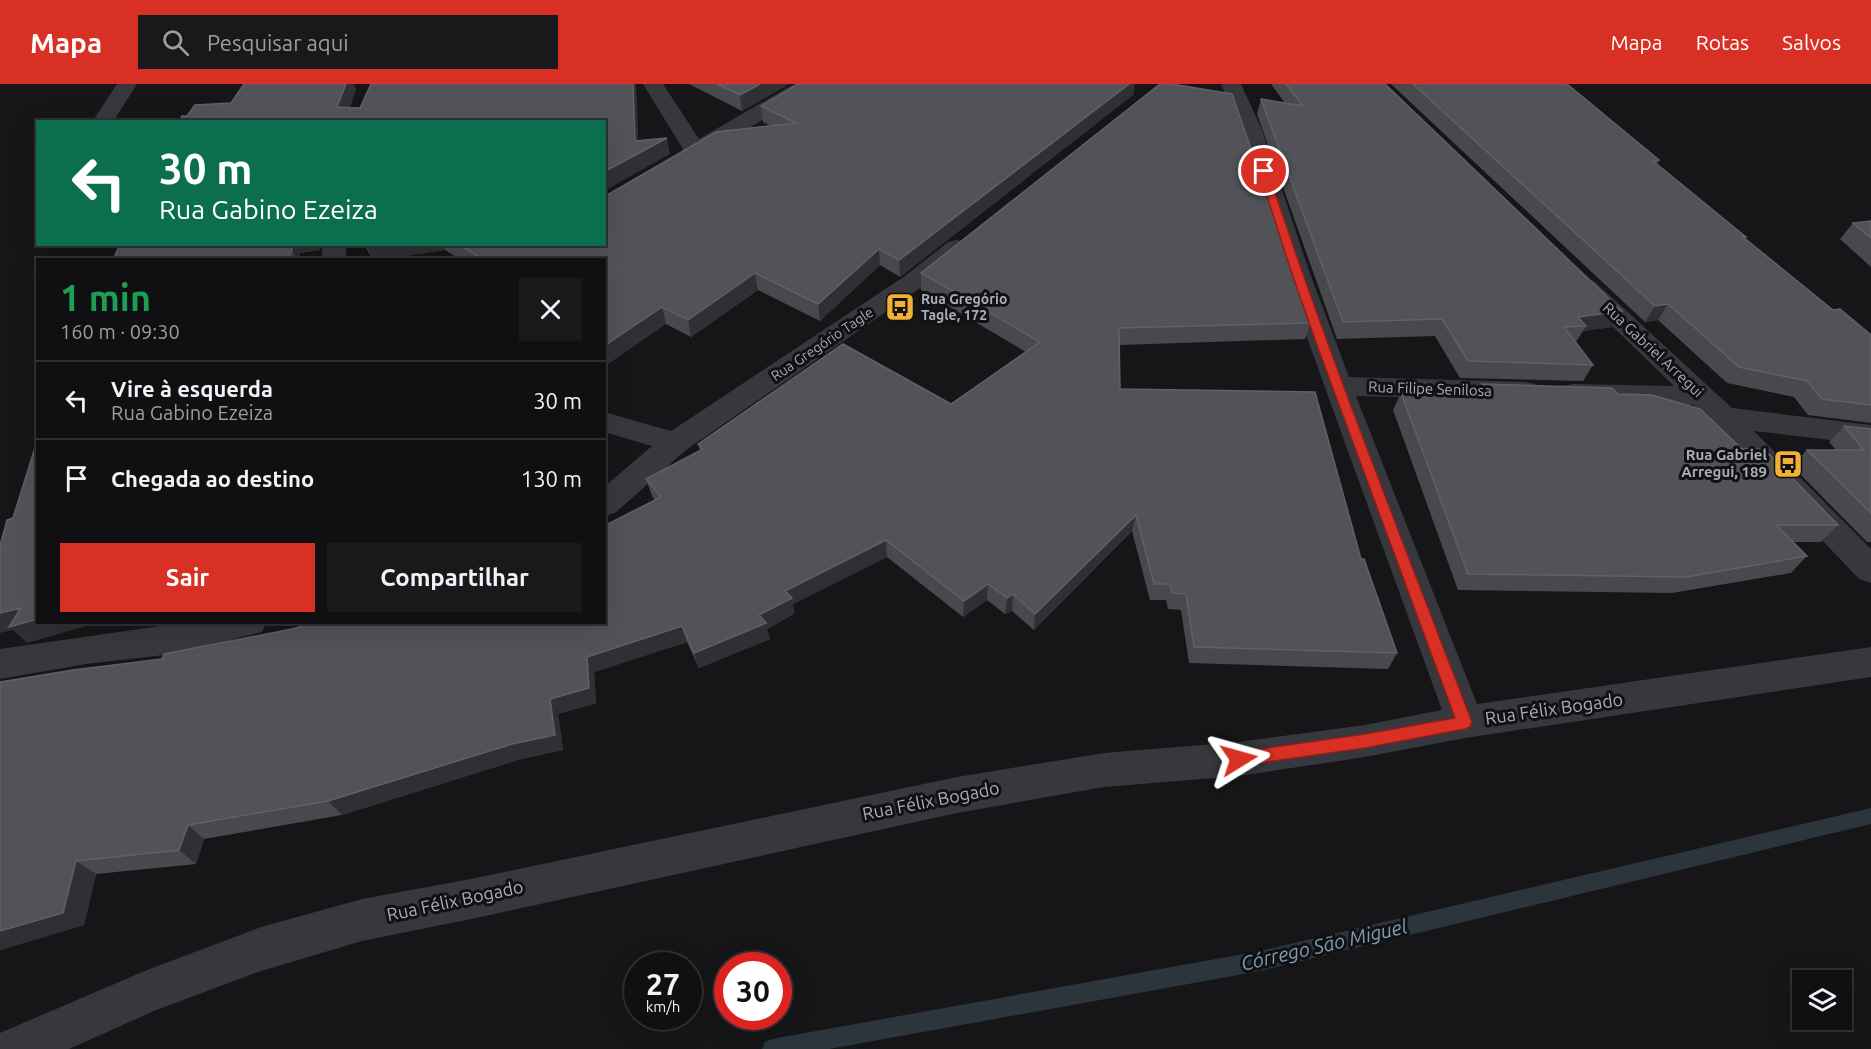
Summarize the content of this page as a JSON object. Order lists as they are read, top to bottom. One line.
{"streets":{"street":["Rua Gregório Tagle","Rua Gabriel Arregui","Rua Filipe Senilosa","Rua Félix Bogado"]},"crossings":[["Rua Gabriel Arregui","Rua Filipe Senilosa"]],"water":["Córrego São Miguel"],"places":{"bus stop":["Rua Gregório Tagle, 172","Rua Gabriel Arregui, 189"]},"page":{"header":"Mapa","search":"Pesquisar aqui","nav":["Mapa","Rotas","Salvos"],"turn":["30 m","Rua Gabino Ezeiza"],"heading":["1 min","160 m · 09:30"],"list":[{"name":"Vire à esquerda","note":"Rua Gabino Ezeiza","value":"30 m"},{"name":"Chegada ao destino","value":"130 m"}],"buttons":["Sair","Compartilhar"],"speed":"27 km/h","limit":"30"}}
